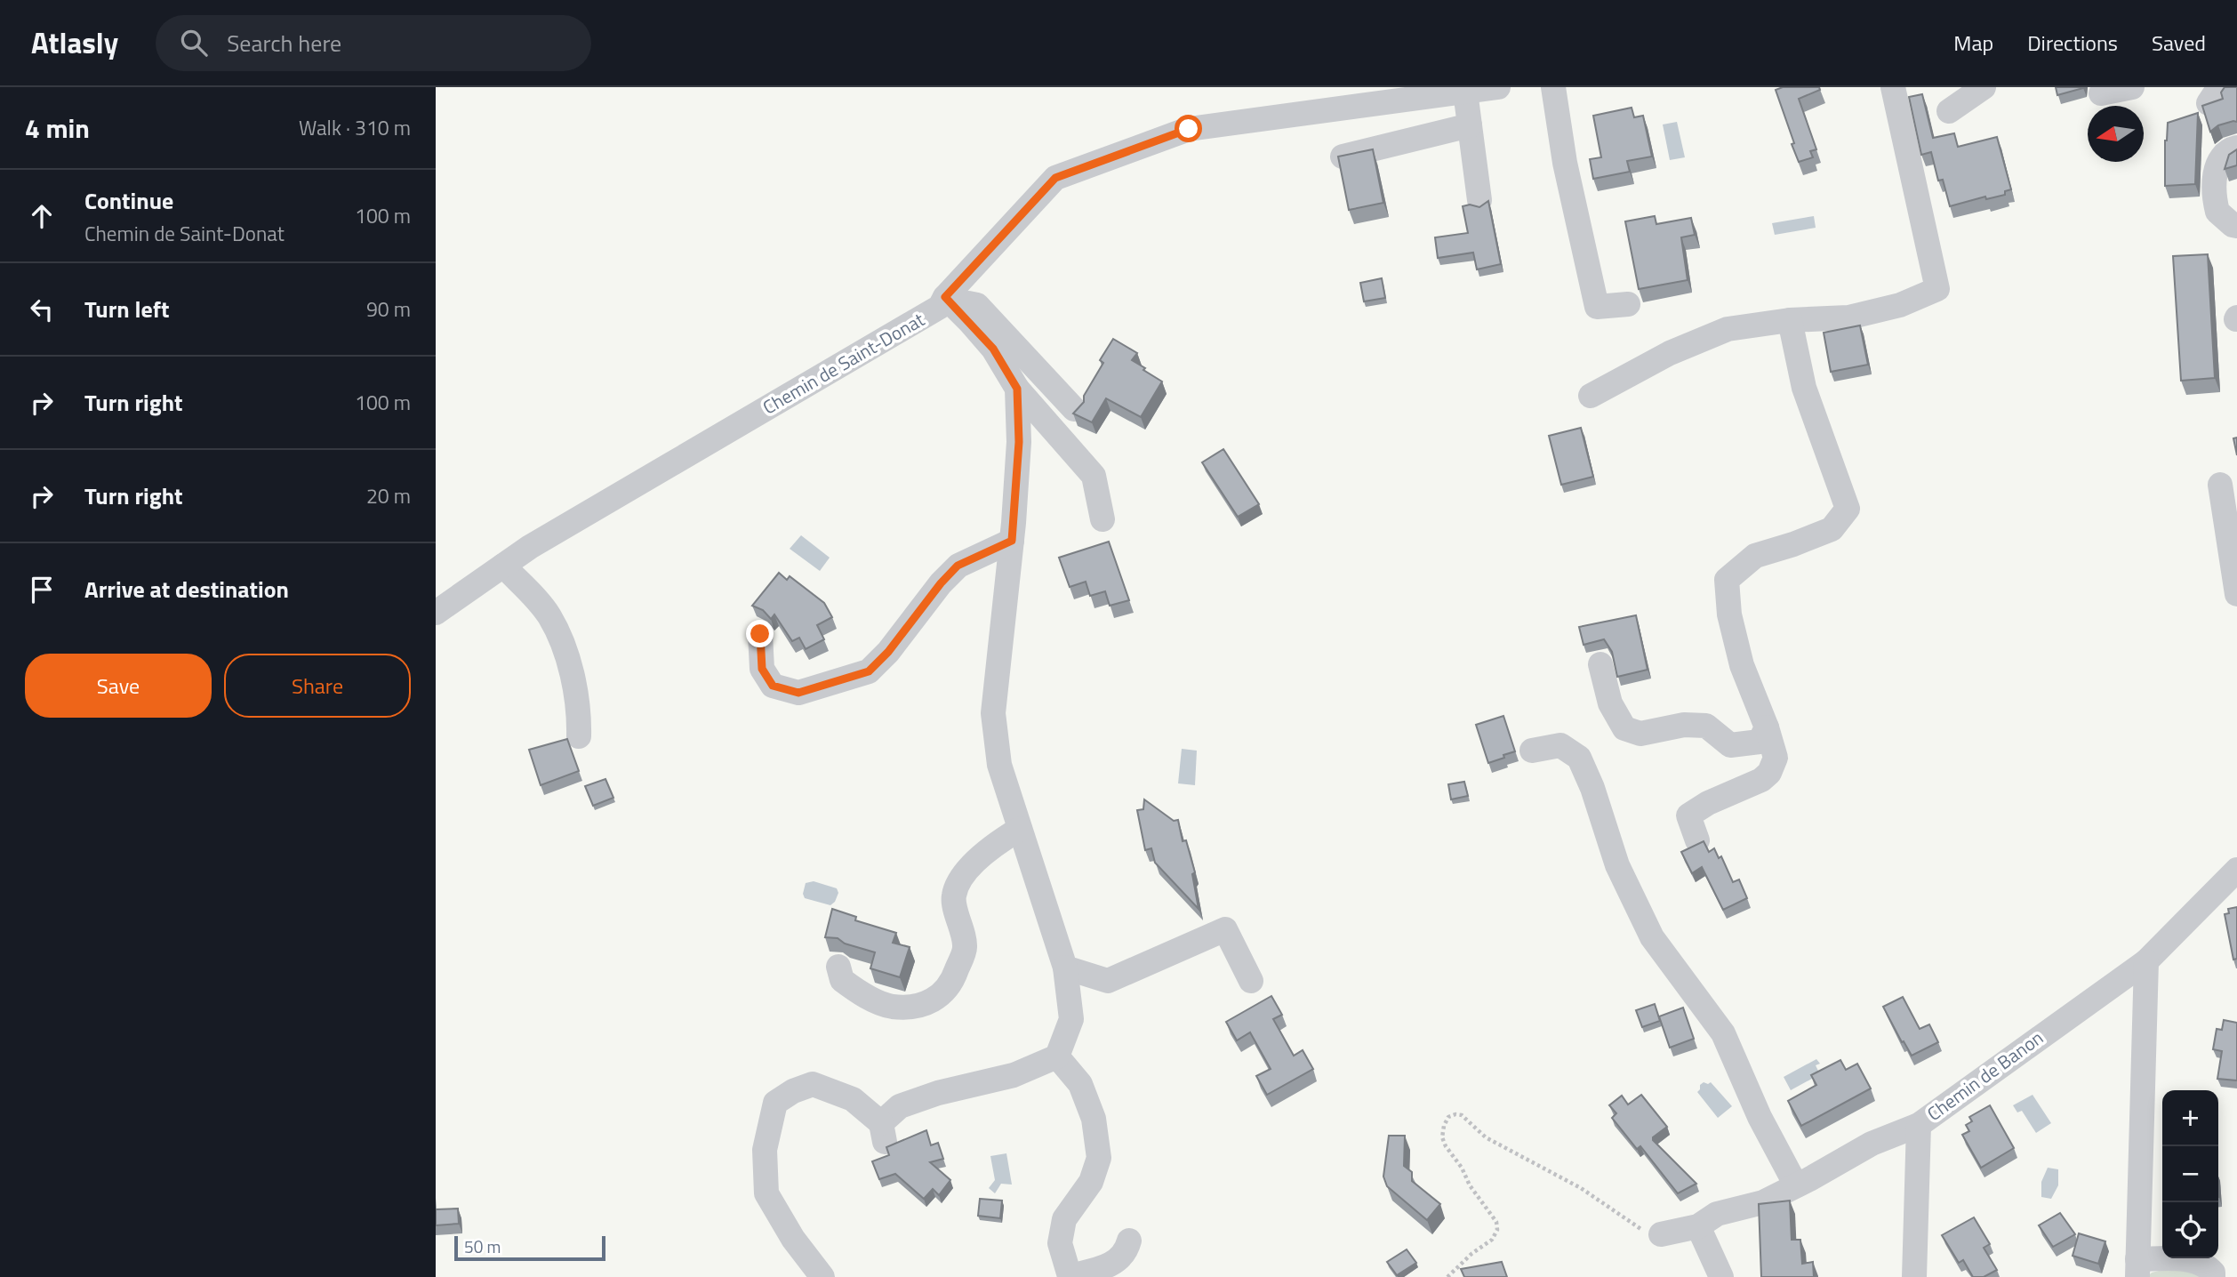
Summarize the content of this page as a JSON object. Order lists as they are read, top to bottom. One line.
{"streets":{"street":["Chemin de Saint-Donat","Chemin de Banon"]},"scale_bar":"50 m","north":"left","page":{"header":"Atlasly","search":"Search here","nav":["Map","Directions","Saved"],"heading":["4 min","Walk · 310 m"],"list":[["Continue","Chemin de Saint-Donat","100 m"],["Turn left","90 m"],["Turn right","100 m"],["Turn right","20 m"],"Arrive at destination"],"buttons":["Save","Share"],"map_buttons":["+","−"],"scale":"50 m"}}
